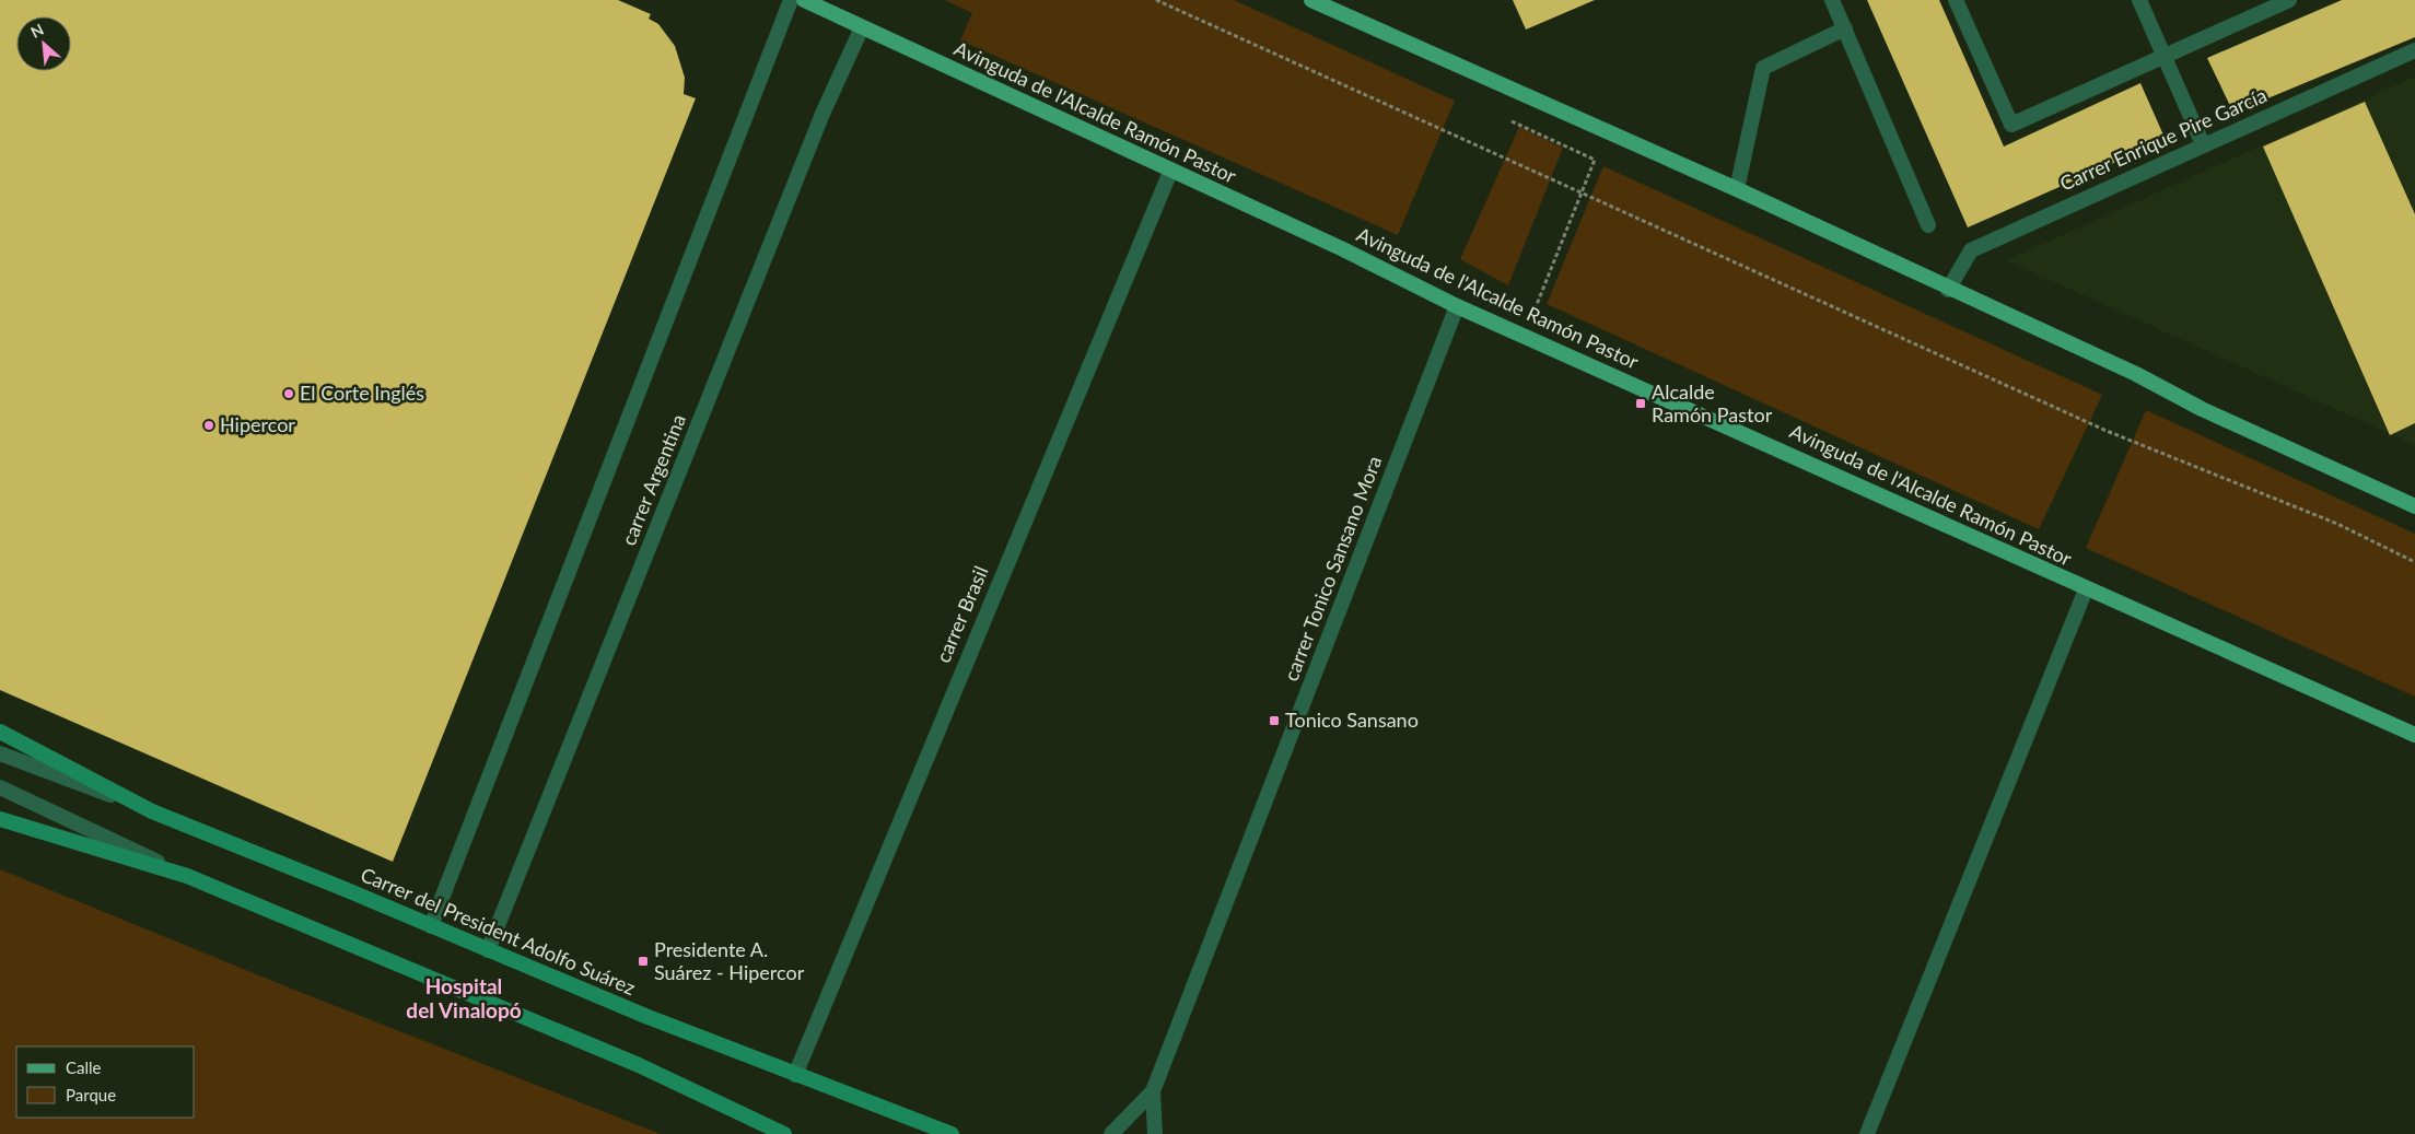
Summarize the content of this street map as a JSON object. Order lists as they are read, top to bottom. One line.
{"streets":{"main road":["Avinguda de l'Alcalde Ramón Pastor","Carrer del President Adolfo Suárez"],"street":["Carrer Enrique Pire García","carrer Argentina","carrer Tonico Sansano Mora","carrer Brasil"]},"crossings":[["Avinguda de l'Alcalde Ramón Pastor","carrer Argentina"],["Avinguda de l'Alcalde Ramón Pastor","carrer Tonico Sansano Mora"],["Avinguda de l'Alcalde Ramón Pastor","carrer Brasil"],["carrer Argentina","Carrer del President Adolfo Suárez"],["carrer Brasil","Carrer del President Adolfo Suárez"]],"districts":["Hospital del Vinalopó"],"places":{"other":["El Corte Inglés","Hipercor"],"transit":["Alcalde Ramón Pastor","Tonico Sansano","Presidente A. Suárez - Hipercor"]},"legend":["Calle","Parque"],"north":"top left"}
